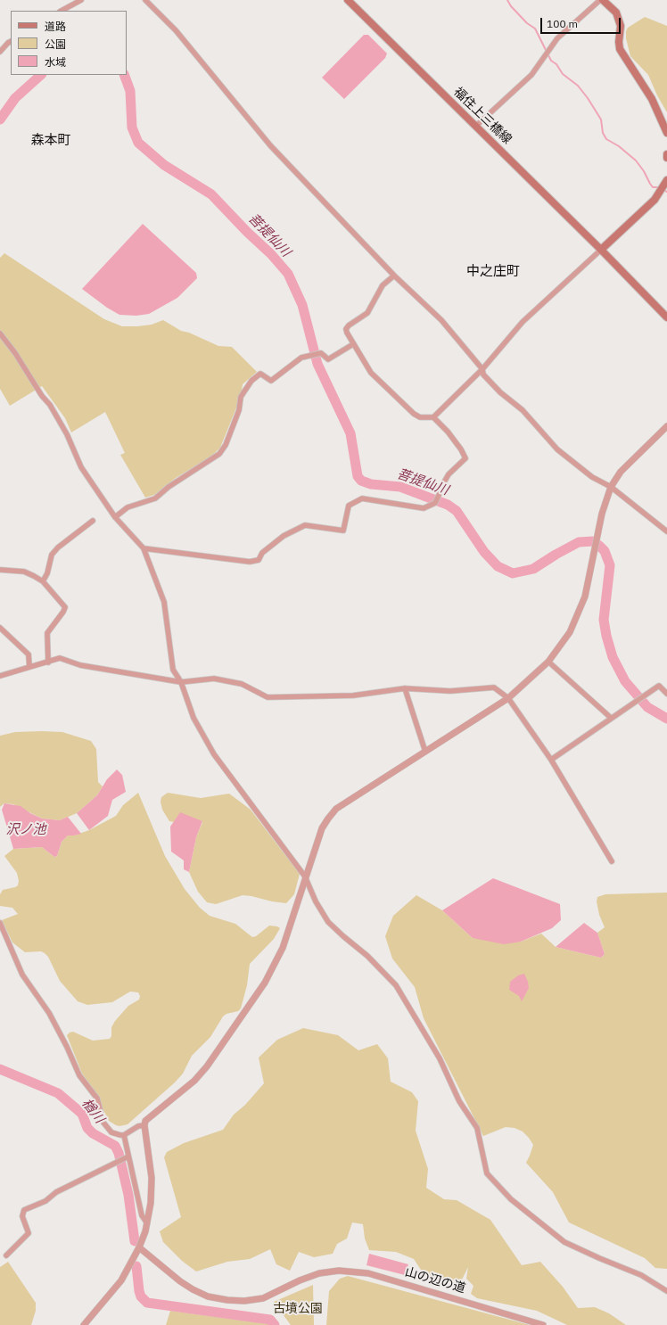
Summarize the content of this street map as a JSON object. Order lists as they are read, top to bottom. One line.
{"streets":{"main road":["福住上三橋線"],"street":["山の辺の道"]},"districts":["森本町","中之庄町"],"water":["菩提仙川","沢ノ池","楢川"],"parks":["古墳公園"],"legend":["道路","公園","水域"],"scale_bar":"100 m"}
